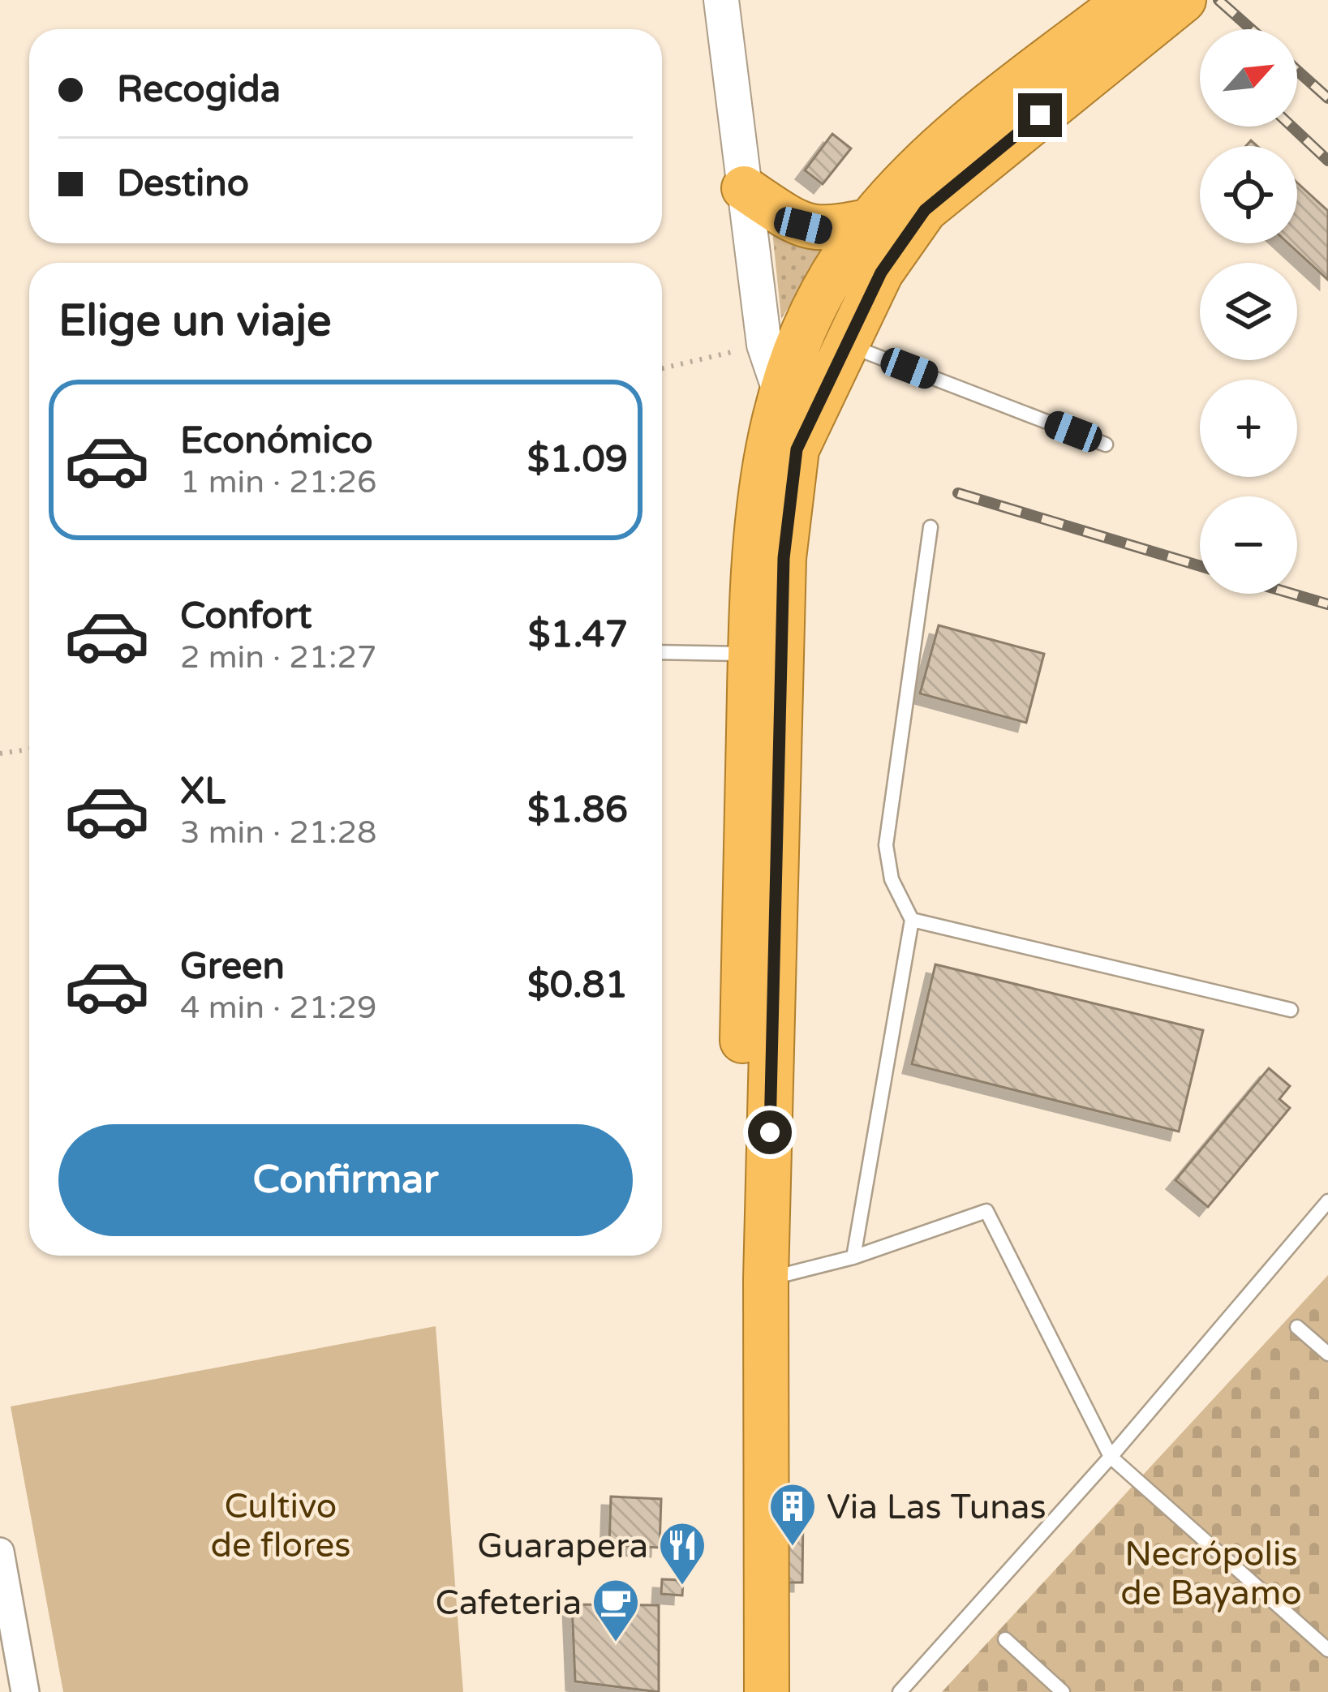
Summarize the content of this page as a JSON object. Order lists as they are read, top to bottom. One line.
{"parks":["Cultivo de flores","Necrópolis de Bayamo"],"places":{"building":["Via Las Tunas"],"restaurant":["Guarapera"],"cafe":["Cafeteria"]},"north":"top right","page":{"map_buttons":["+","−"],"banner":["Recogida","Destino"],"heading":"Elige un viaje","list":[{"name":"Económico","note":"1 min · 21:26","value":"$1.09"},{"name":"Confort","note":"2 min · 21:27","value":"$1.47"},{"name":"XL","note":"3 min · 21:28","value":"$1.86"},{"name":"Green","note":"4 min · 21:29","value":"$0.81"}],"buttons":"Confirmar"}}
